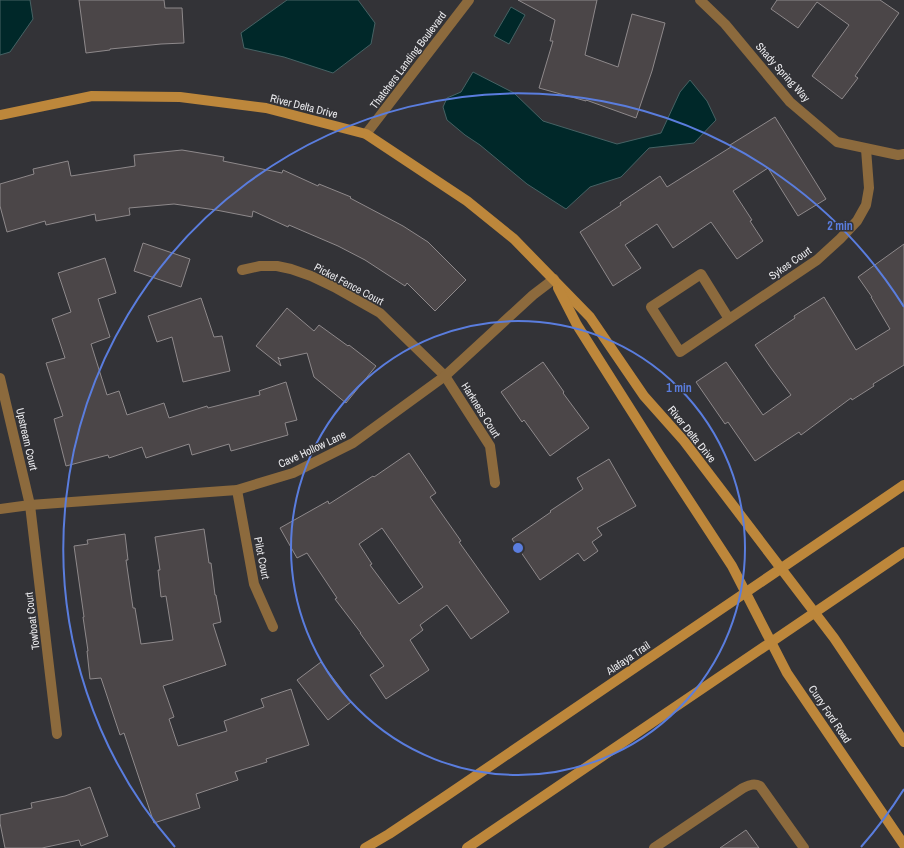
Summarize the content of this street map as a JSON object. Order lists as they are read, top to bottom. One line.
{"streets":{"street":["Thatchers Landing Boulevard","Shady Spring Way","River Delta Drive","Sykes Court","Picket Fence Court","Harkness Court","Upstream Court","Cave Hollow Lane","Pilot Court","Towboat Court","Alafaya Trail","Curry Ford Road"]},"crossings":[["Thatchers Landing Boulevard","River Delta Drive"],["Shady Spring Way","Sykes Court"],["River Delta Drive","Cave Hollow Lane"],["River Delta Drive","Alafaya Trail"],["River Delta Drive","Curry Ford Road"],["Picket Fence Court","Harkness Court"],["Picket Fence Court","Cave Hollow Lane"],["Harkness Court","Cave Hollow Lane"],["Upstream Court","Cave Hollow Lane"],["Upstream Court","Towboat Court"],["Cave Hollow Lane","Pilot Court"],["Cave Hollow Lane","Towboat Court"],["Alafaya Trail","Curry Ford Road"]],"rings":["2 min","1 min"]}
